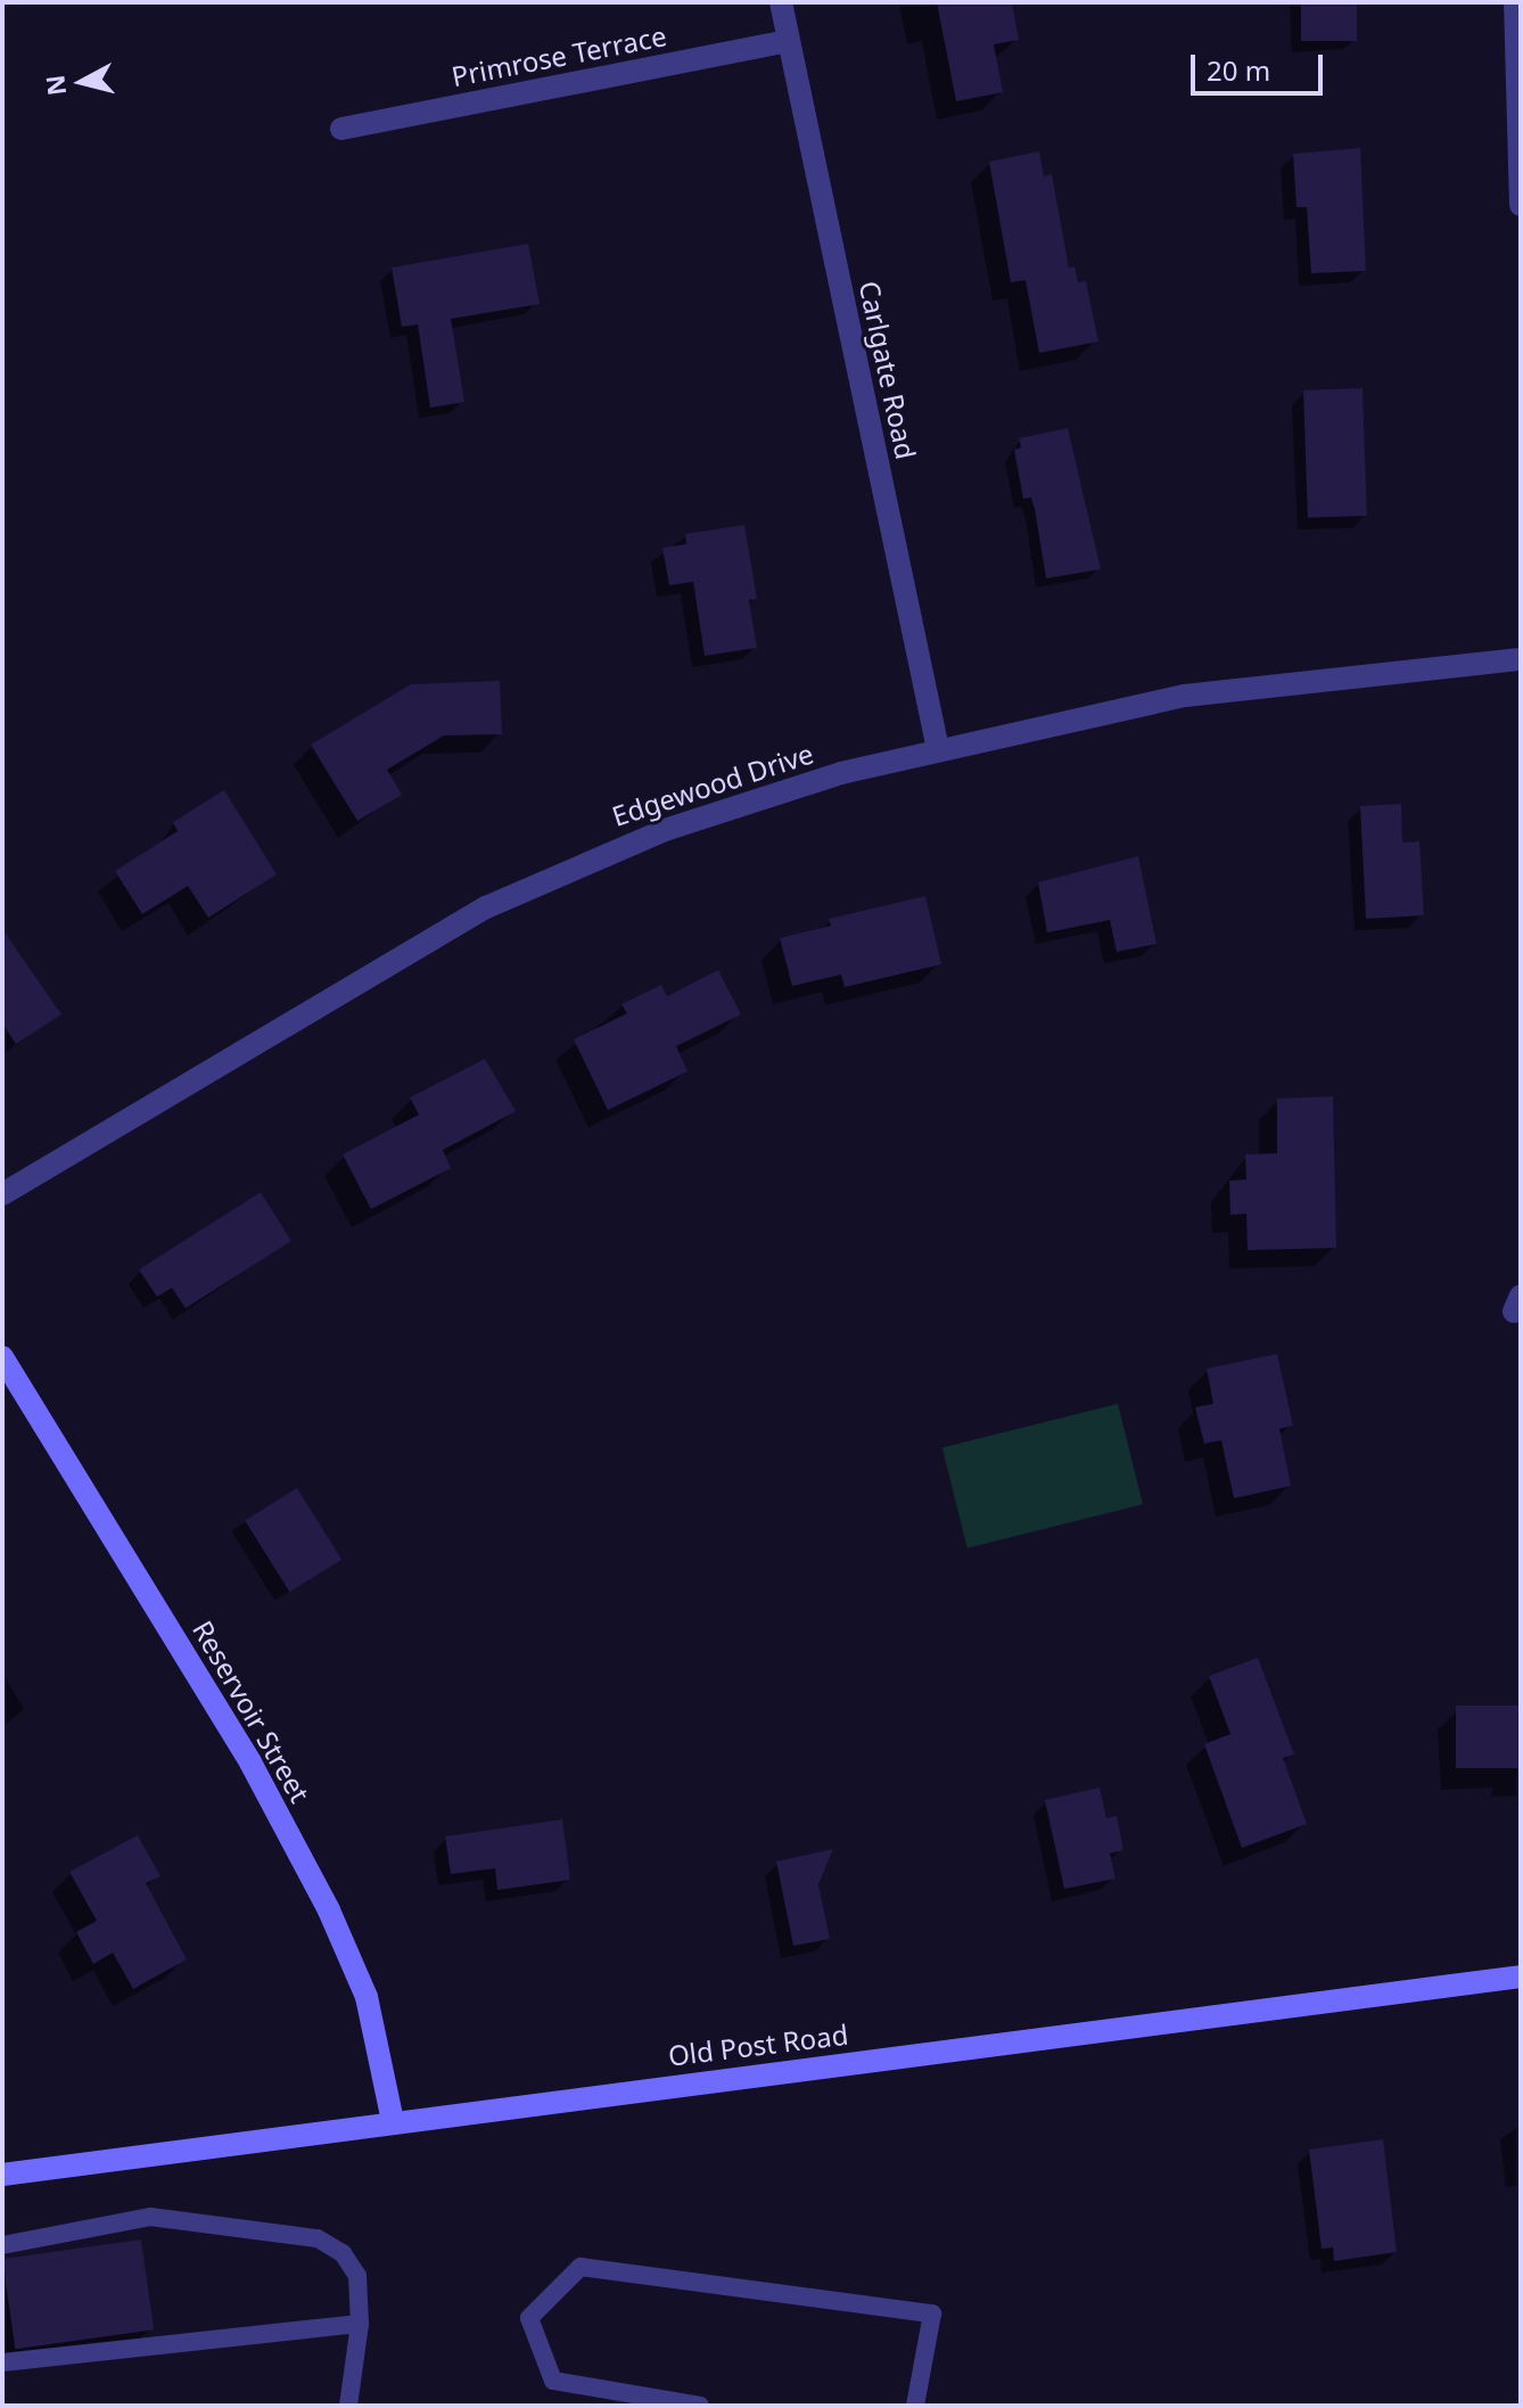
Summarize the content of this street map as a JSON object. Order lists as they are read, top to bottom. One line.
{"streets":{"street":["Primrose Terrace","Carlgate Road","Edgewood Drive","Reservoir Street","Old Post Road"]},"crossings":[["Primrose Terrace","Carlgate Road"],["Carlgate Road","Edgewood Drive"],["Reservoir Street","Old Post Road"]],"scale_bar":"20 m","north":"left"}
